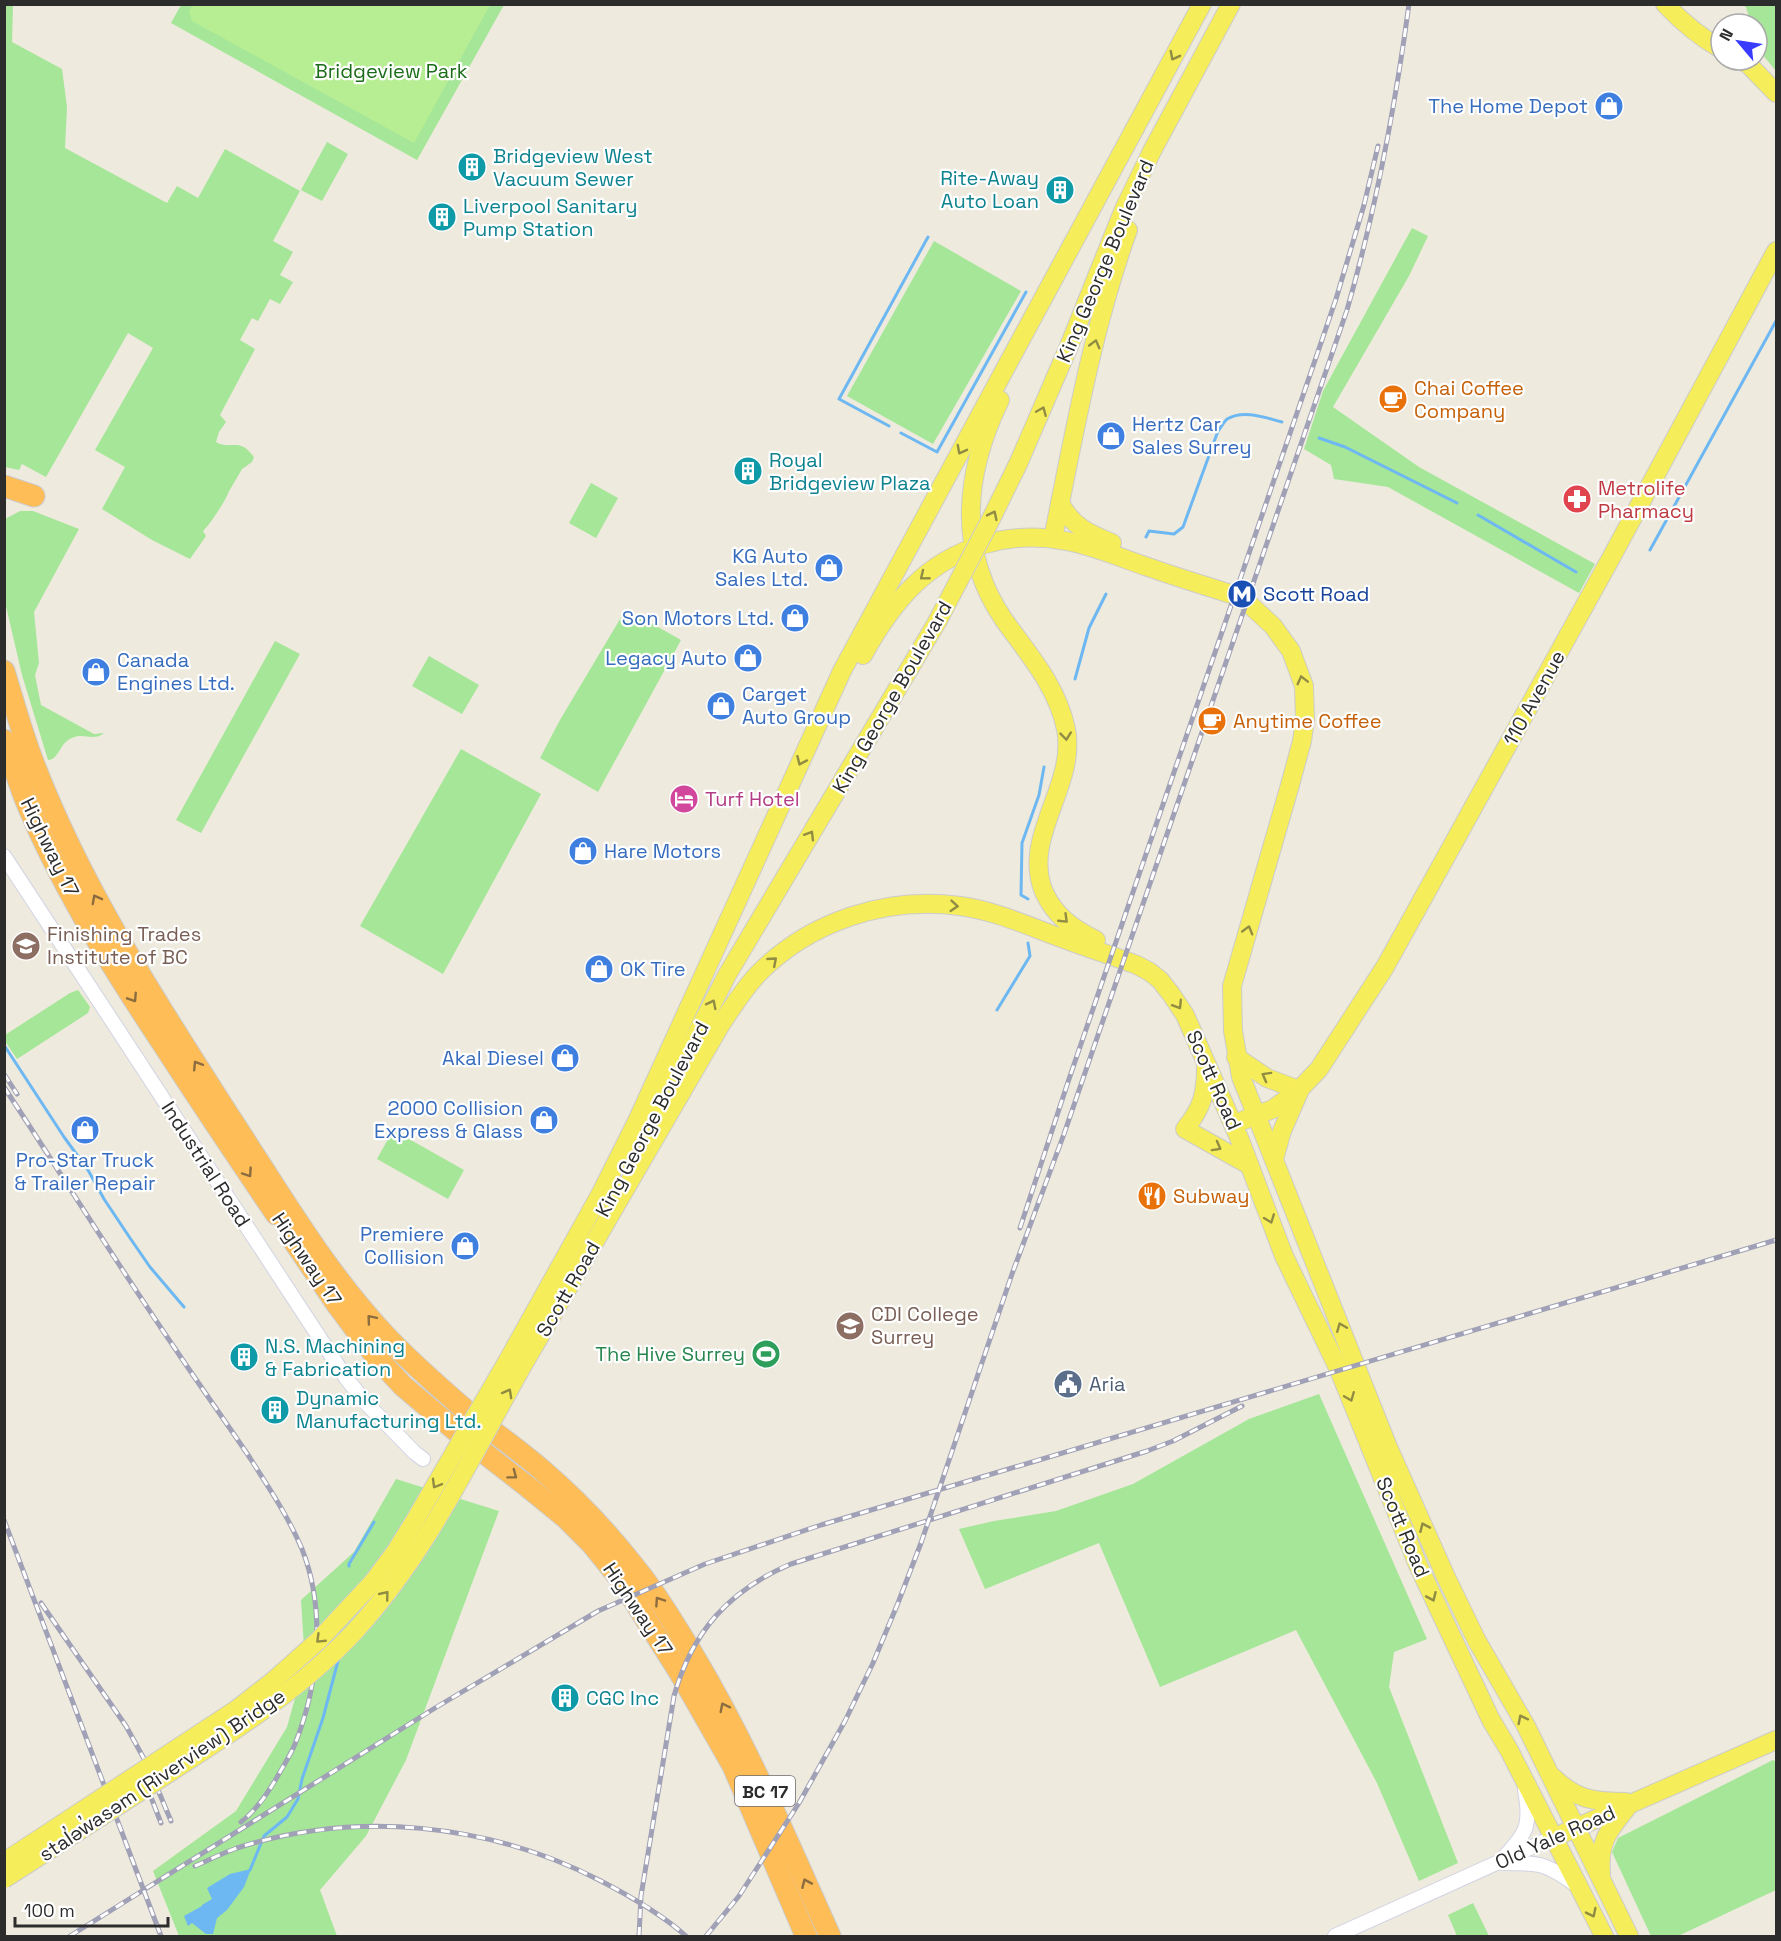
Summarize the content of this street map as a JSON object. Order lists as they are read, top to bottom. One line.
{"streets":{"highway":["Highway 17","BC 17"],"main road":["King George Boulevard","110 Avenue","Scott Road","stal̕əw̓asəm (Riverview) Bridge","Old Yale Road"],"street":["Industrial Road"]},"crossings":[["King George Boulevard","Scott Road"],["King George Boulevard","stal̕əw̓asəm (Riverview) Bridge"],["110 Avenue","Scott Road"],["Scott Road","stal̕əw̓asəm (Riverview) Bridge"],["Scott Road","Old Yale Road"]],"parks":["Bridgeview Park"],"places":{"shop":["The Home Depot","Hertz Car Sales Surrey","KG Auto Sales Ltd.","Son Motors Ltd.","Legacy Auto","Canada Engines Ltd.","Carget Auto Group","Hare Motors","OK Tire","Akal Diesel","2000 Collision Express & Glass","Pro-Star Truck & Trailer Repair","Premiere Collision"],"building":["Bridgeview West Vacuum Sewer","Rite-Away Auto Loan","Liverpool Sanitary Pump Station","Royal Bridgeview Plaza","N.S. Machining & Fabrication","Dynamic Manufacturing Ltd.","CGC Inc"],"cafe":["Chai Coffee Company","Anytime Coffee"],"pharmacy":["Metrolife Pharmacy"],"metro station":["Scott Road"],"hotel":["Turf Hotel"],"school or university":["Finishing Trades Institute of BC","CDI College Surrey"],"restaurant":["Subway"],"sports":["The Hive Surrey"],"public building":["Aria"]},"scale_bar":"100 m","north":"top left"}
